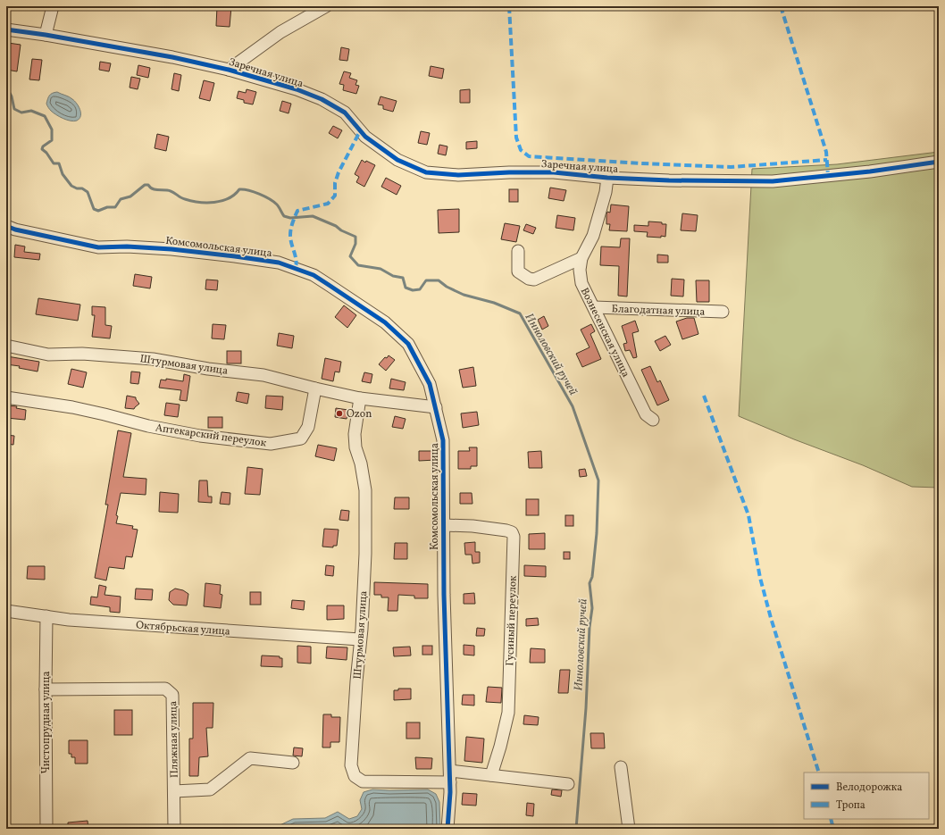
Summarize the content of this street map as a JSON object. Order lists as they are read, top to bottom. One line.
{"streets":{"street":["Заречная улица","Комсомольская улица","Благодатная улица","Вознесенская улица","Штурмовая улица","Аптекарский переулок","Гусиный переулок","Октябрьская улица","Чистопрудная улица","Пляжная улица"]},"crossings":[["Заречная улица","Вознесенская улица"],["Комсомольская улица","Штурмовая улица"],["Комсомольская улица","Гусиный переулок"],["Благодатная улица","Вознесенская улица"],["Штурмовая улица","Аптекарский переулок"],["Штурмовая улица","Октябрьская улица"],["Октябрьская улица","Чистопрудная улица"],["Чистопрудная улица","Пляжная улица"]],"water":["Инноловский ручей"],"places":["Ozon"],"legend":["Велодорожка","Тропа"]}
